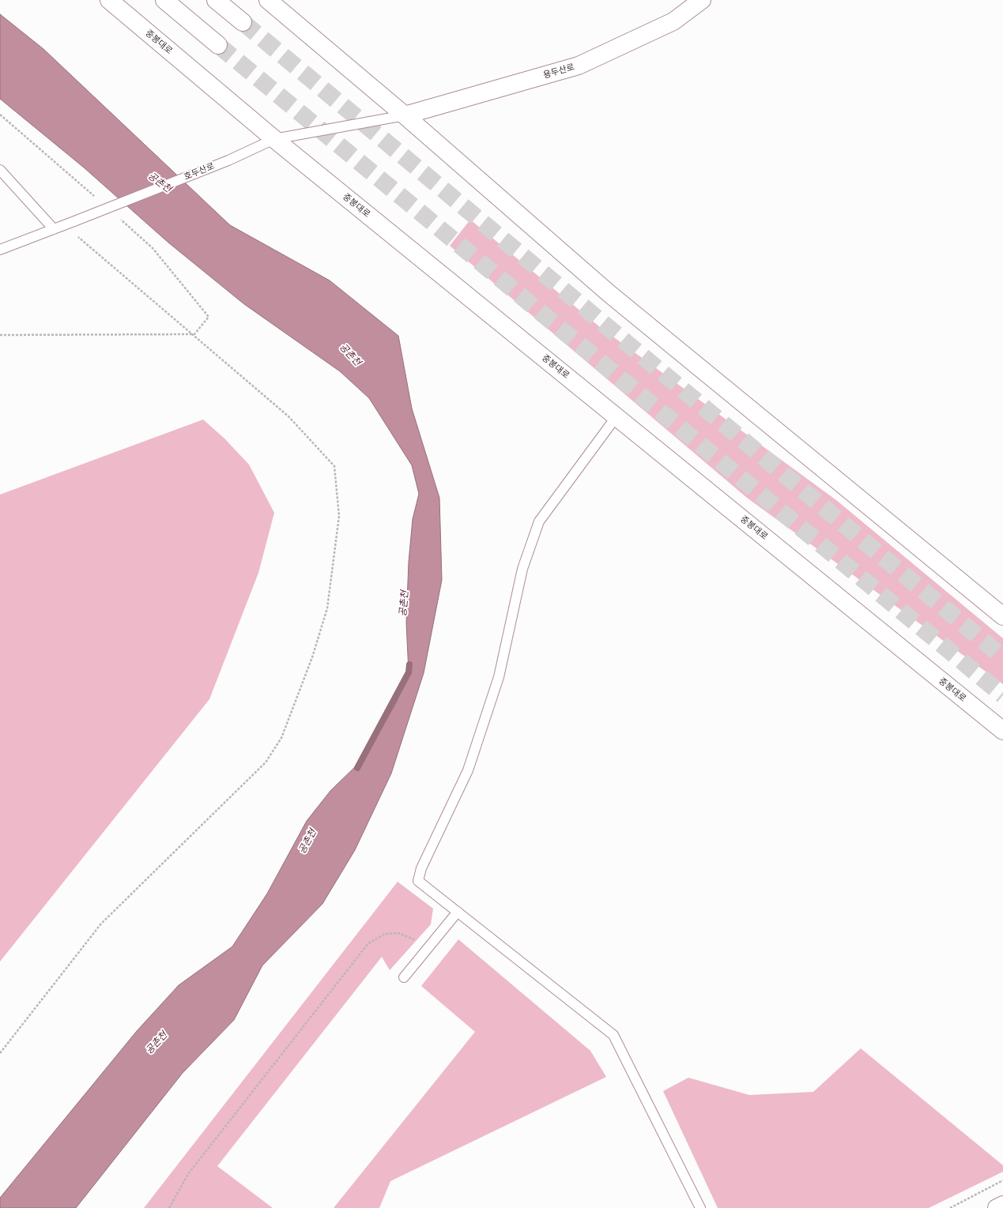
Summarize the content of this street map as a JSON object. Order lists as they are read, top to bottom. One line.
{"streets":{"main road":["중봉대로","용두산로"],"lane":["호두산로"]},"crossings":[["중봉대로","호두산로"],["용두산로","호두산로"]],"water":["공촌천"]}
